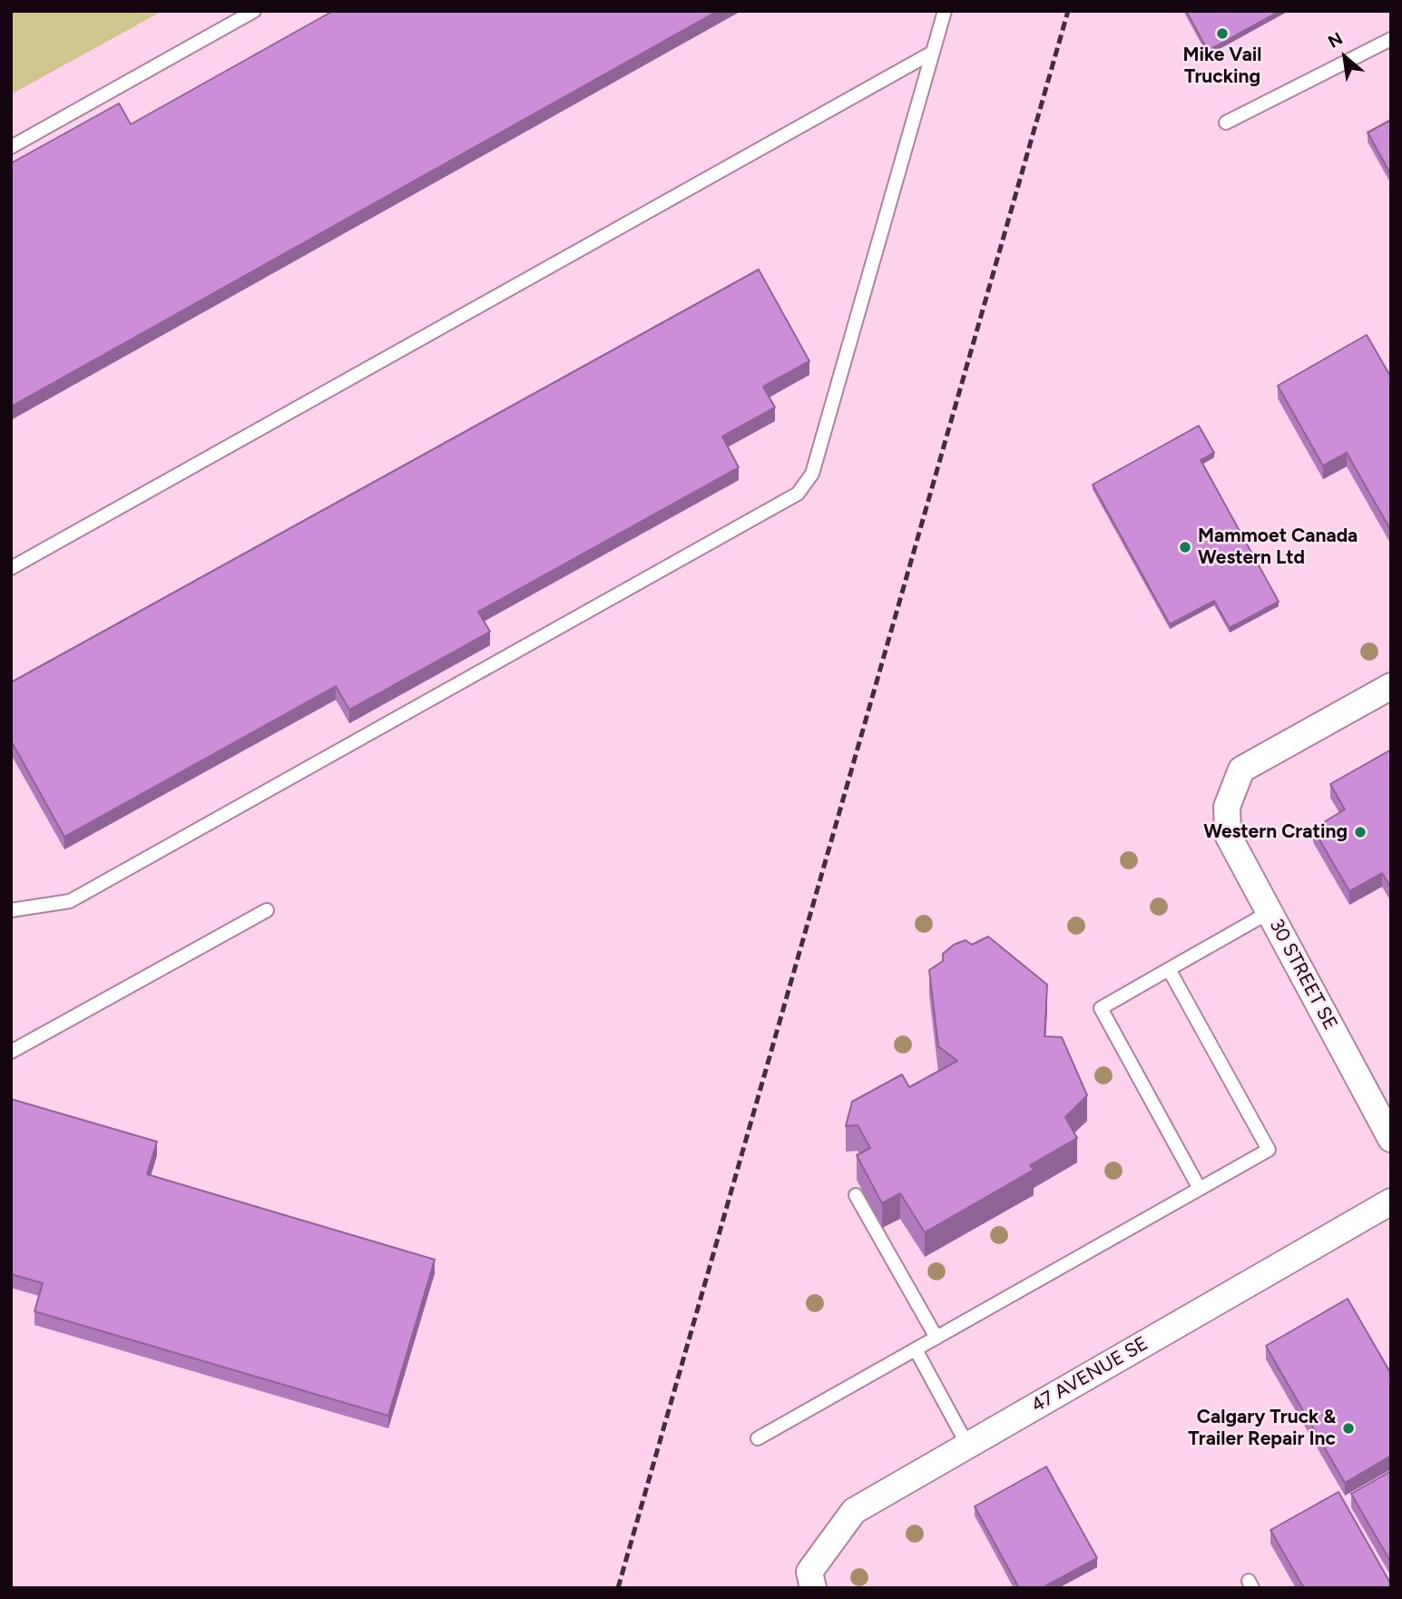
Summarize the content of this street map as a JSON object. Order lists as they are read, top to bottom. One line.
{"streets":{"street":["30 STREET SE","47 AVENUE SE"]},"places":["Mike Vail Trucking","Mammoet Canada Western Ltd","Western Crating","Calgary Truck & Trailer Repair Inc"],"north":"top left"}
